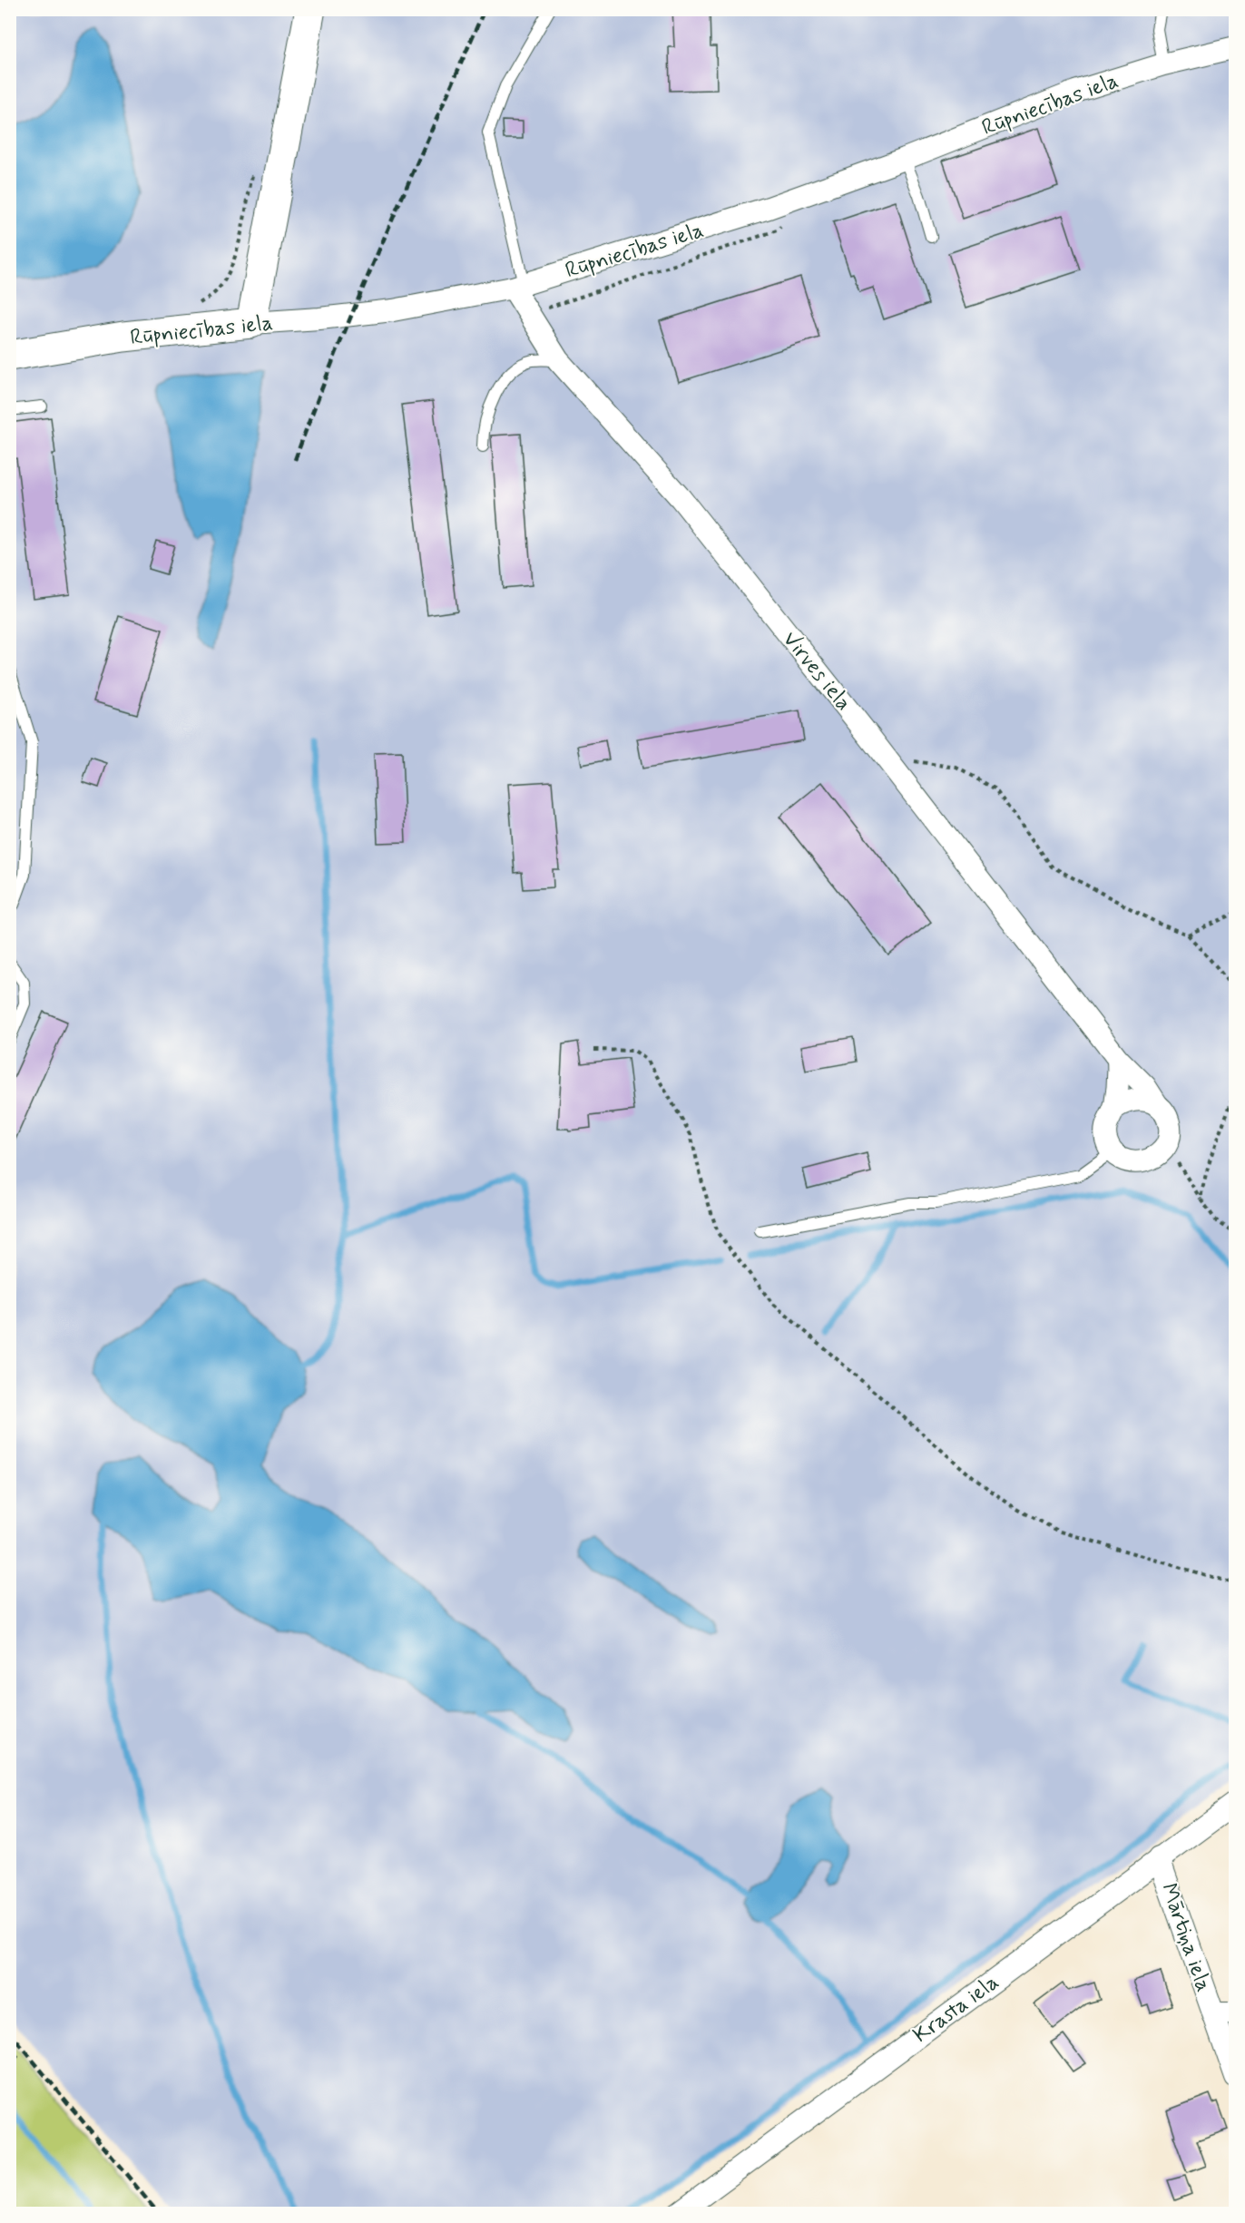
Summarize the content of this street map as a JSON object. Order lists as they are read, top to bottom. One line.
{"streets":{"main road":["Rūpniecības iela"],"street":["Virves iela","Mārtiņa iela","Krasta iela"]},"crossings":[["Rūpniecības iela","Virves iela"],["Mārtiņa iela","Krasta iela"]]}
